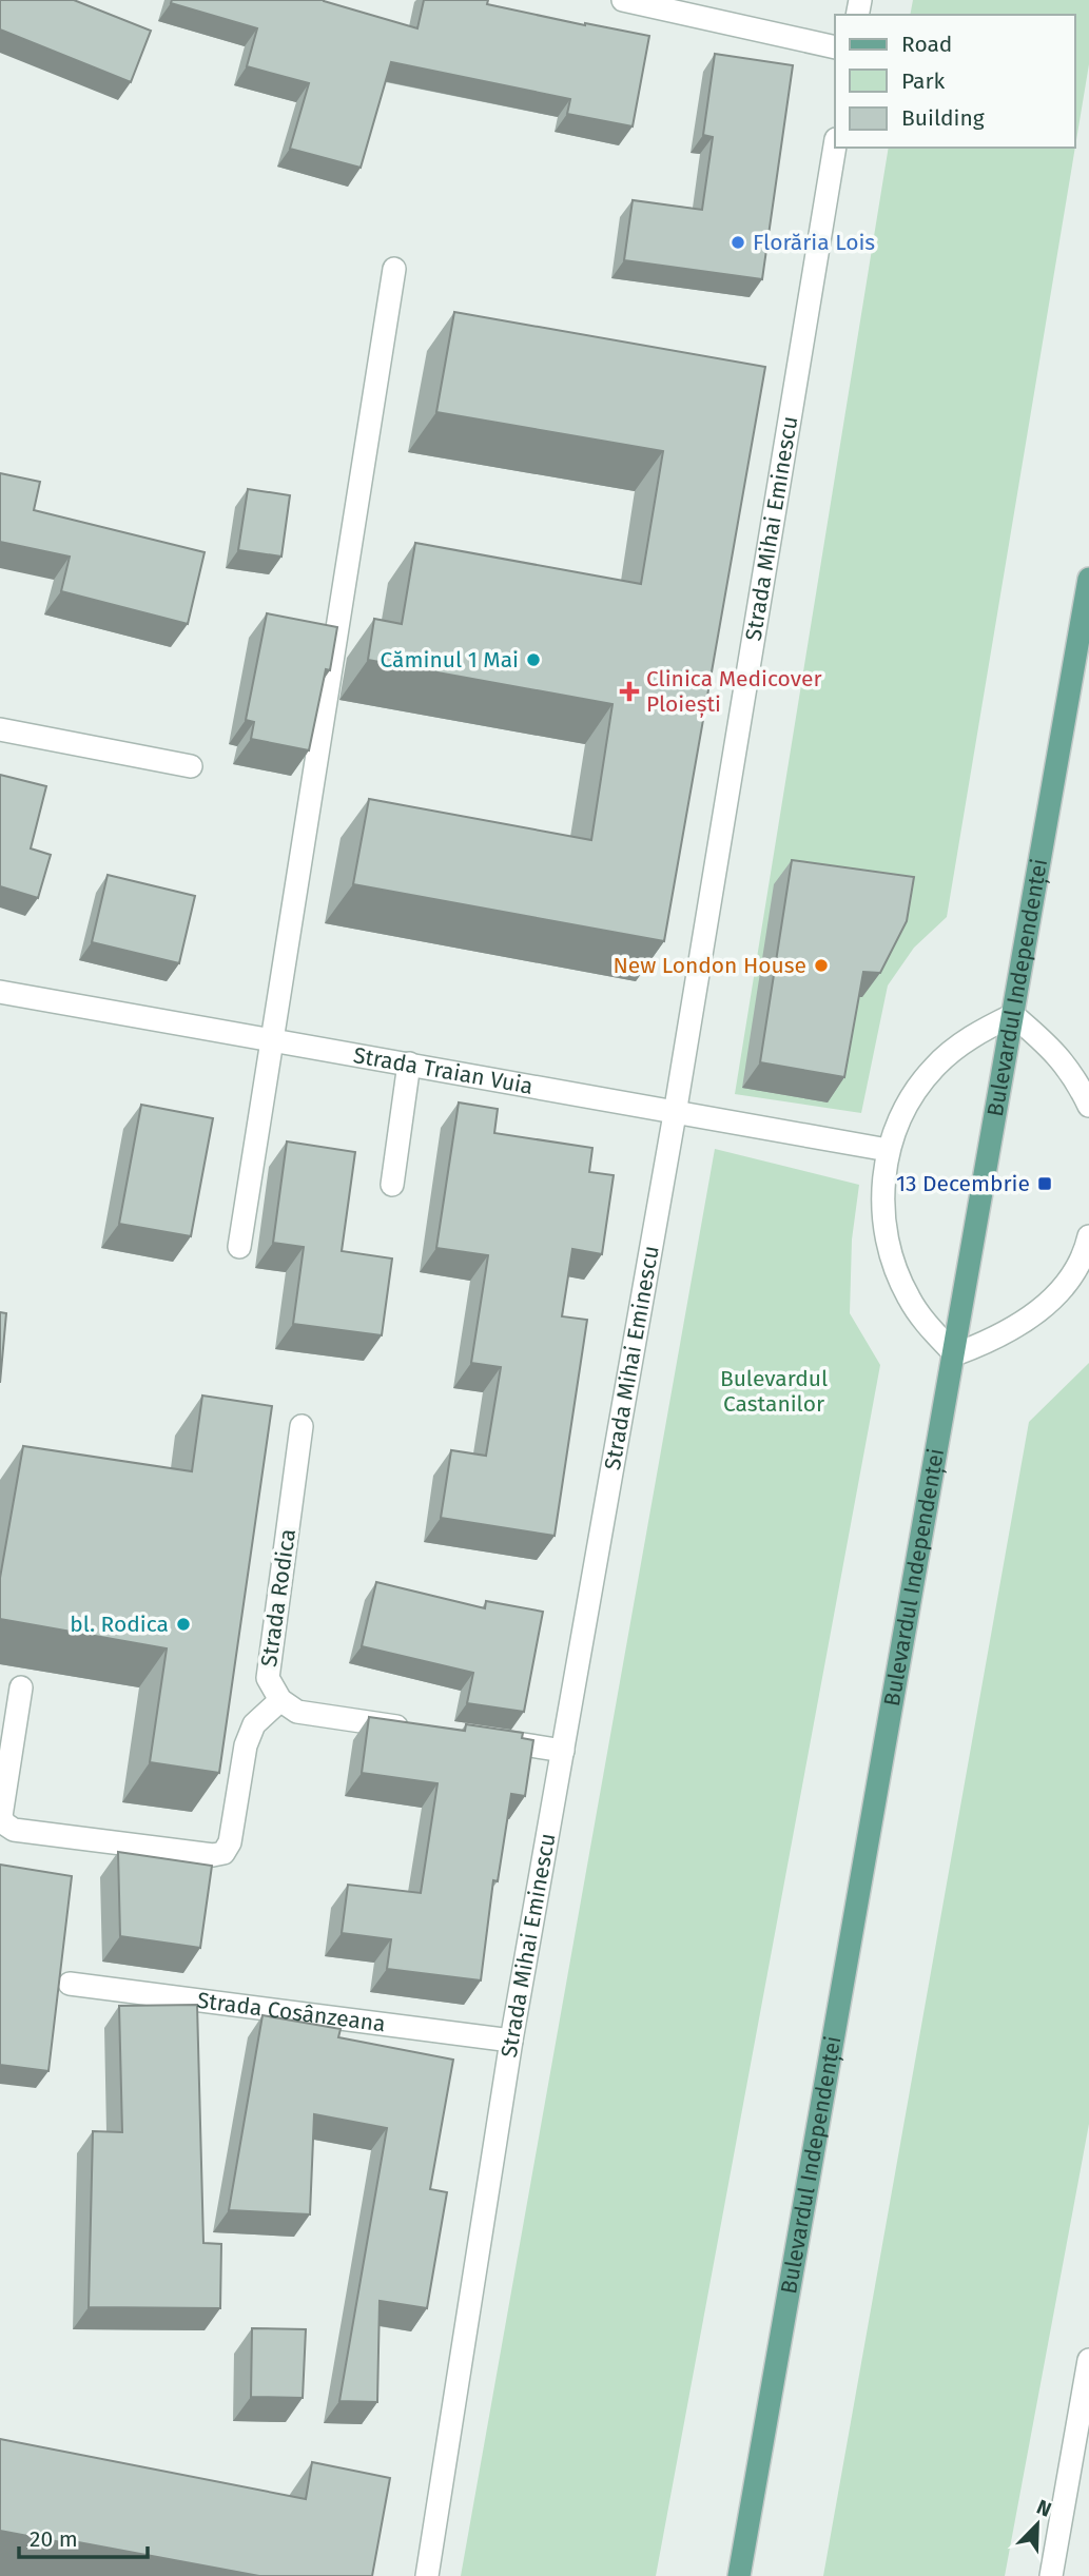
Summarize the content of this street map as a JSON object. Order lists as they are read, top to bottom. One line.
{"streets":{"main road":["Bulevardul Independenței"],"street":["Strada Mihai Eminescu","Strada Traian Vuia","Strada Rodica","Strada Cosânzeana"]},"crossings":[["Strada Mihai Eminescu","Strada Traian Vuia"],["Strada Mihai Eminescu","Strada Cosânzeana"]],"parks":["Bulevardul Castanilor"],"places":{"other":["Florăria Lois","Căminul 1 Mai","New London House","bl. Rodica"],"health":["Clinica Medicover Ploiești"],"transit":["13 Decembrie"]},"legend":["Road","Park","Building"],"scale_bar":"20 m","north":"top right"}
